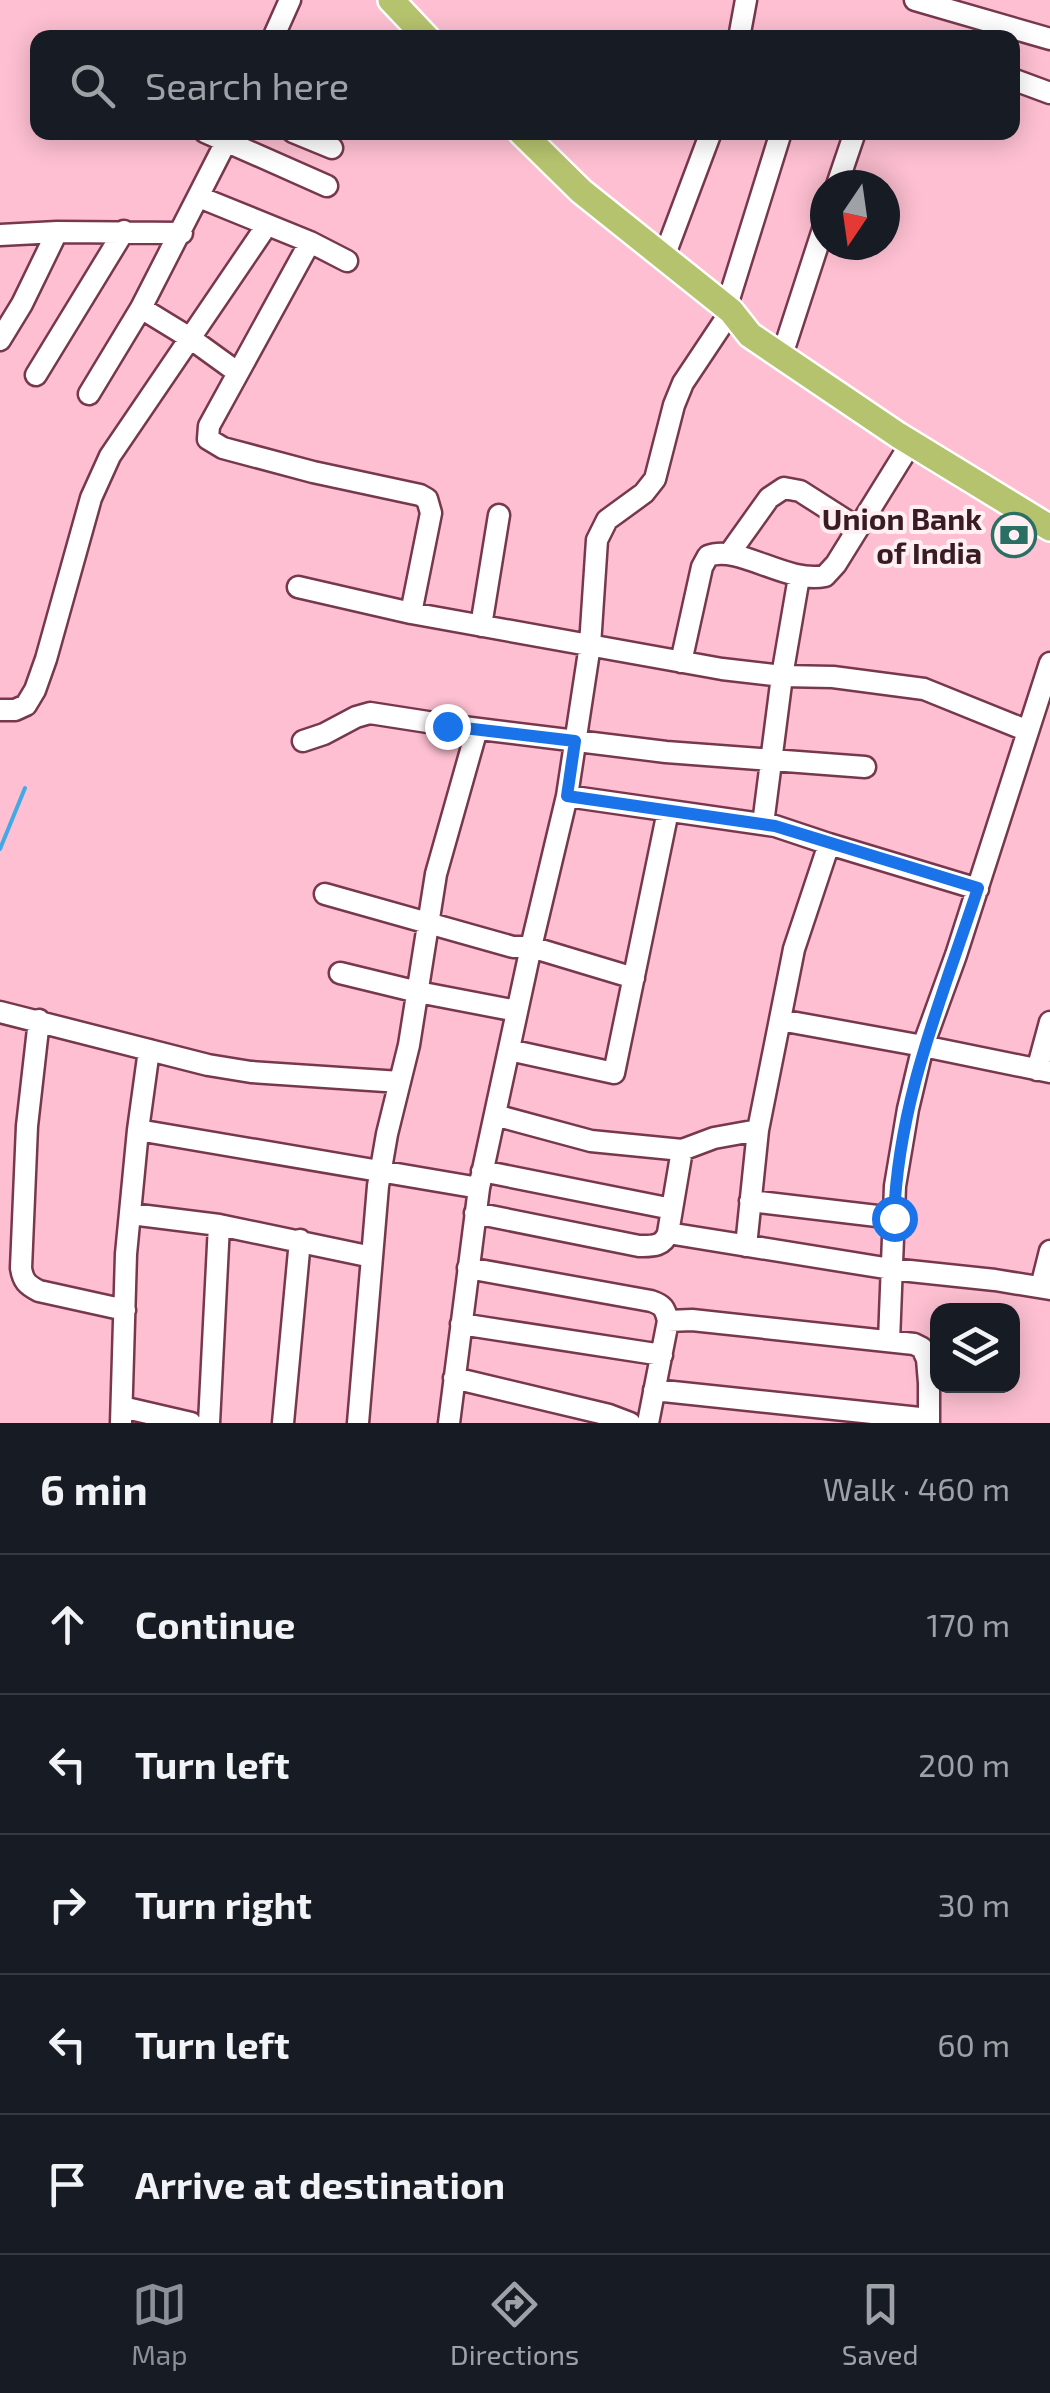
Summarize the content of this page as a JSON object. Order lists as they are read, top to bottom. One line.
{"places":{"bank":["Union Bank of India"]},"north":"bottom","page":{"search":"Search here","heading":["6 min","Walk · 460 m"],"list":[["Continue","170 m"],["Turn left","200 m"],["Turn right","30 m"],["Turn left","60 m"],"Arrive at destination"],"nav":["Map","Directions","Saved"]}}
